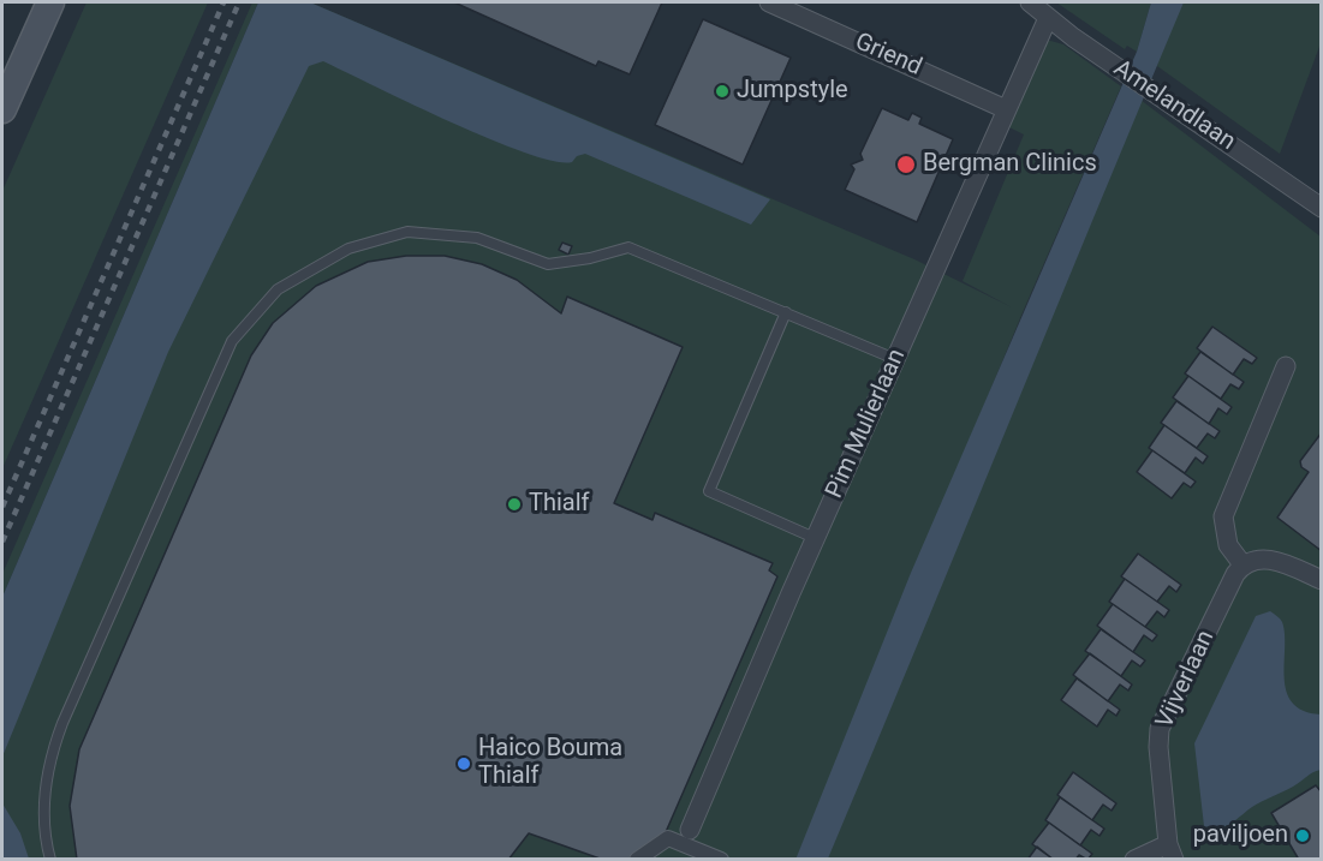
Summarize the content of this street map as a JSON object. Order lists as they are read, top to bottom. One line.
{"streets":{"street":["Griend","Amelandlaan","Pim Mulierlaan","Vijverlaan"]},"crossings":[["Griend","Pim Mulierlaan"],["Amelandlaan","Pim Mulierlaan"]],"places":["Jumpstyle","Bergman Clinics","Thialf","Haico Bouma Thialf","paviljoen"]}
